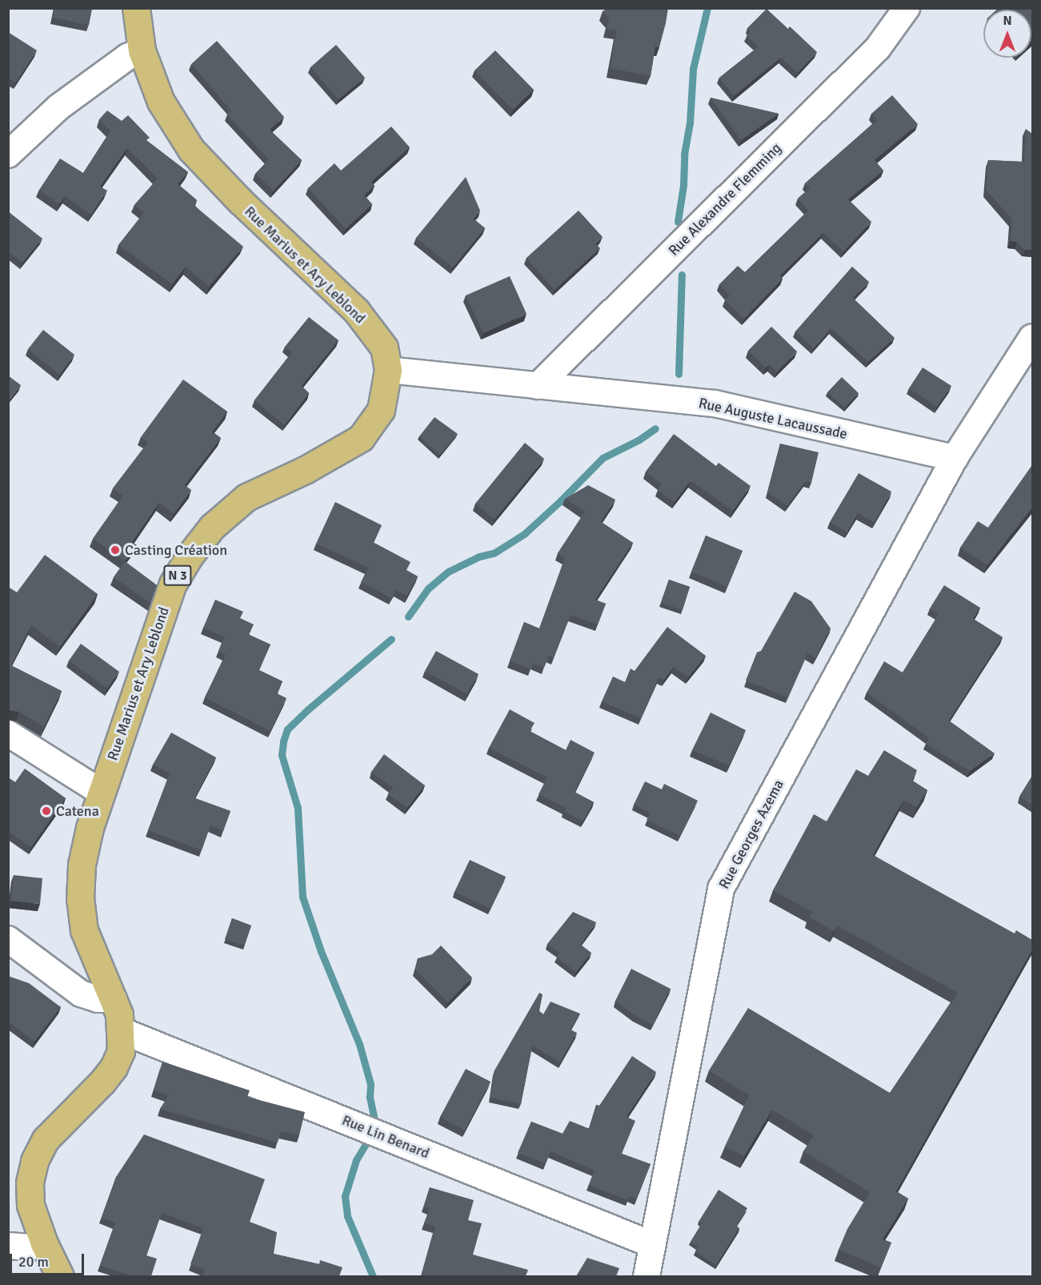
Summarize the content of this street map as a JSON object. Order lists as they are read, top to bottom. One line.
{"streets":{"main road":["Rue Marius et Ary Leblond","N 3"],"street":["Rue Alexandre Flemming","Rue Auguste Lacaussade","Rue Georges Azema","Rue Lin Benard"]},"crossings":[["Rue Alexandre Flemming","Rue Auguste Lacaussade"],["Rue Marius et Ary Leblond","Rue Auguste Lacaussade"],["Rue Marius et Ary Leblond","Rue Lin Benard"],["Rue Auguste Lacaussade","Rue Georges Azema"],["Rue Georges Azema","Rue Lin Benard"]],"places":["Casting Création","Catena"],"scale_bar":"20 m","north":"top"}
